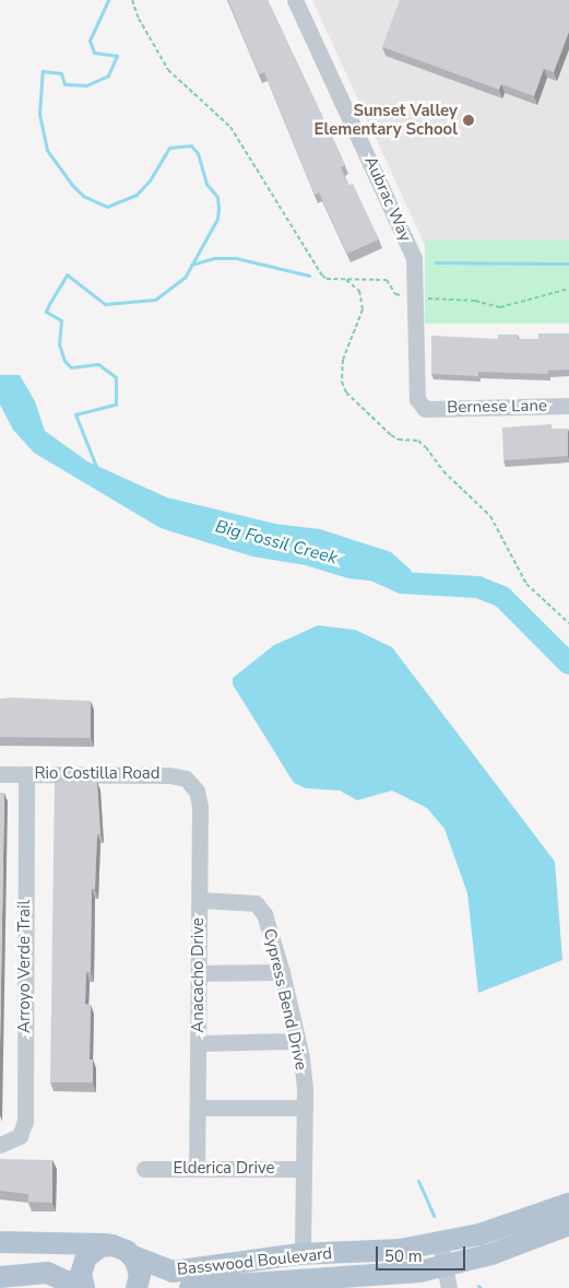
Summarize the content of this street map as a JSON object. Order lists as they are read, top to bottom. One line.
{"streets":{"main road":["Basswood Boulevard"],"street":["Aubrac Way","Bernese Lane","Rio Costilla Road","Arroyo Verde Trail","Anacacho Drive","Cypress Bend Drive","Elderica Drive"]},"crossings":[["Aubrac Way","Bernese Lane"],["Rio Costilla Road","Arroyo Verde Trail"],["Rio Costilla Road","Anacacho Drive"],["Anacacho Drive","Cypress Bend Drive"],["Anacacho Drive","Elderica Drive"],["Cypress Bend Drive","Elderica Drive"],["Cypress Bend Drive","Basswood Boulevard"]],"water":["Big Fossil Creek"],"places":["Sunset Valley Elementary School"],"scale_bar":"50 m"}
